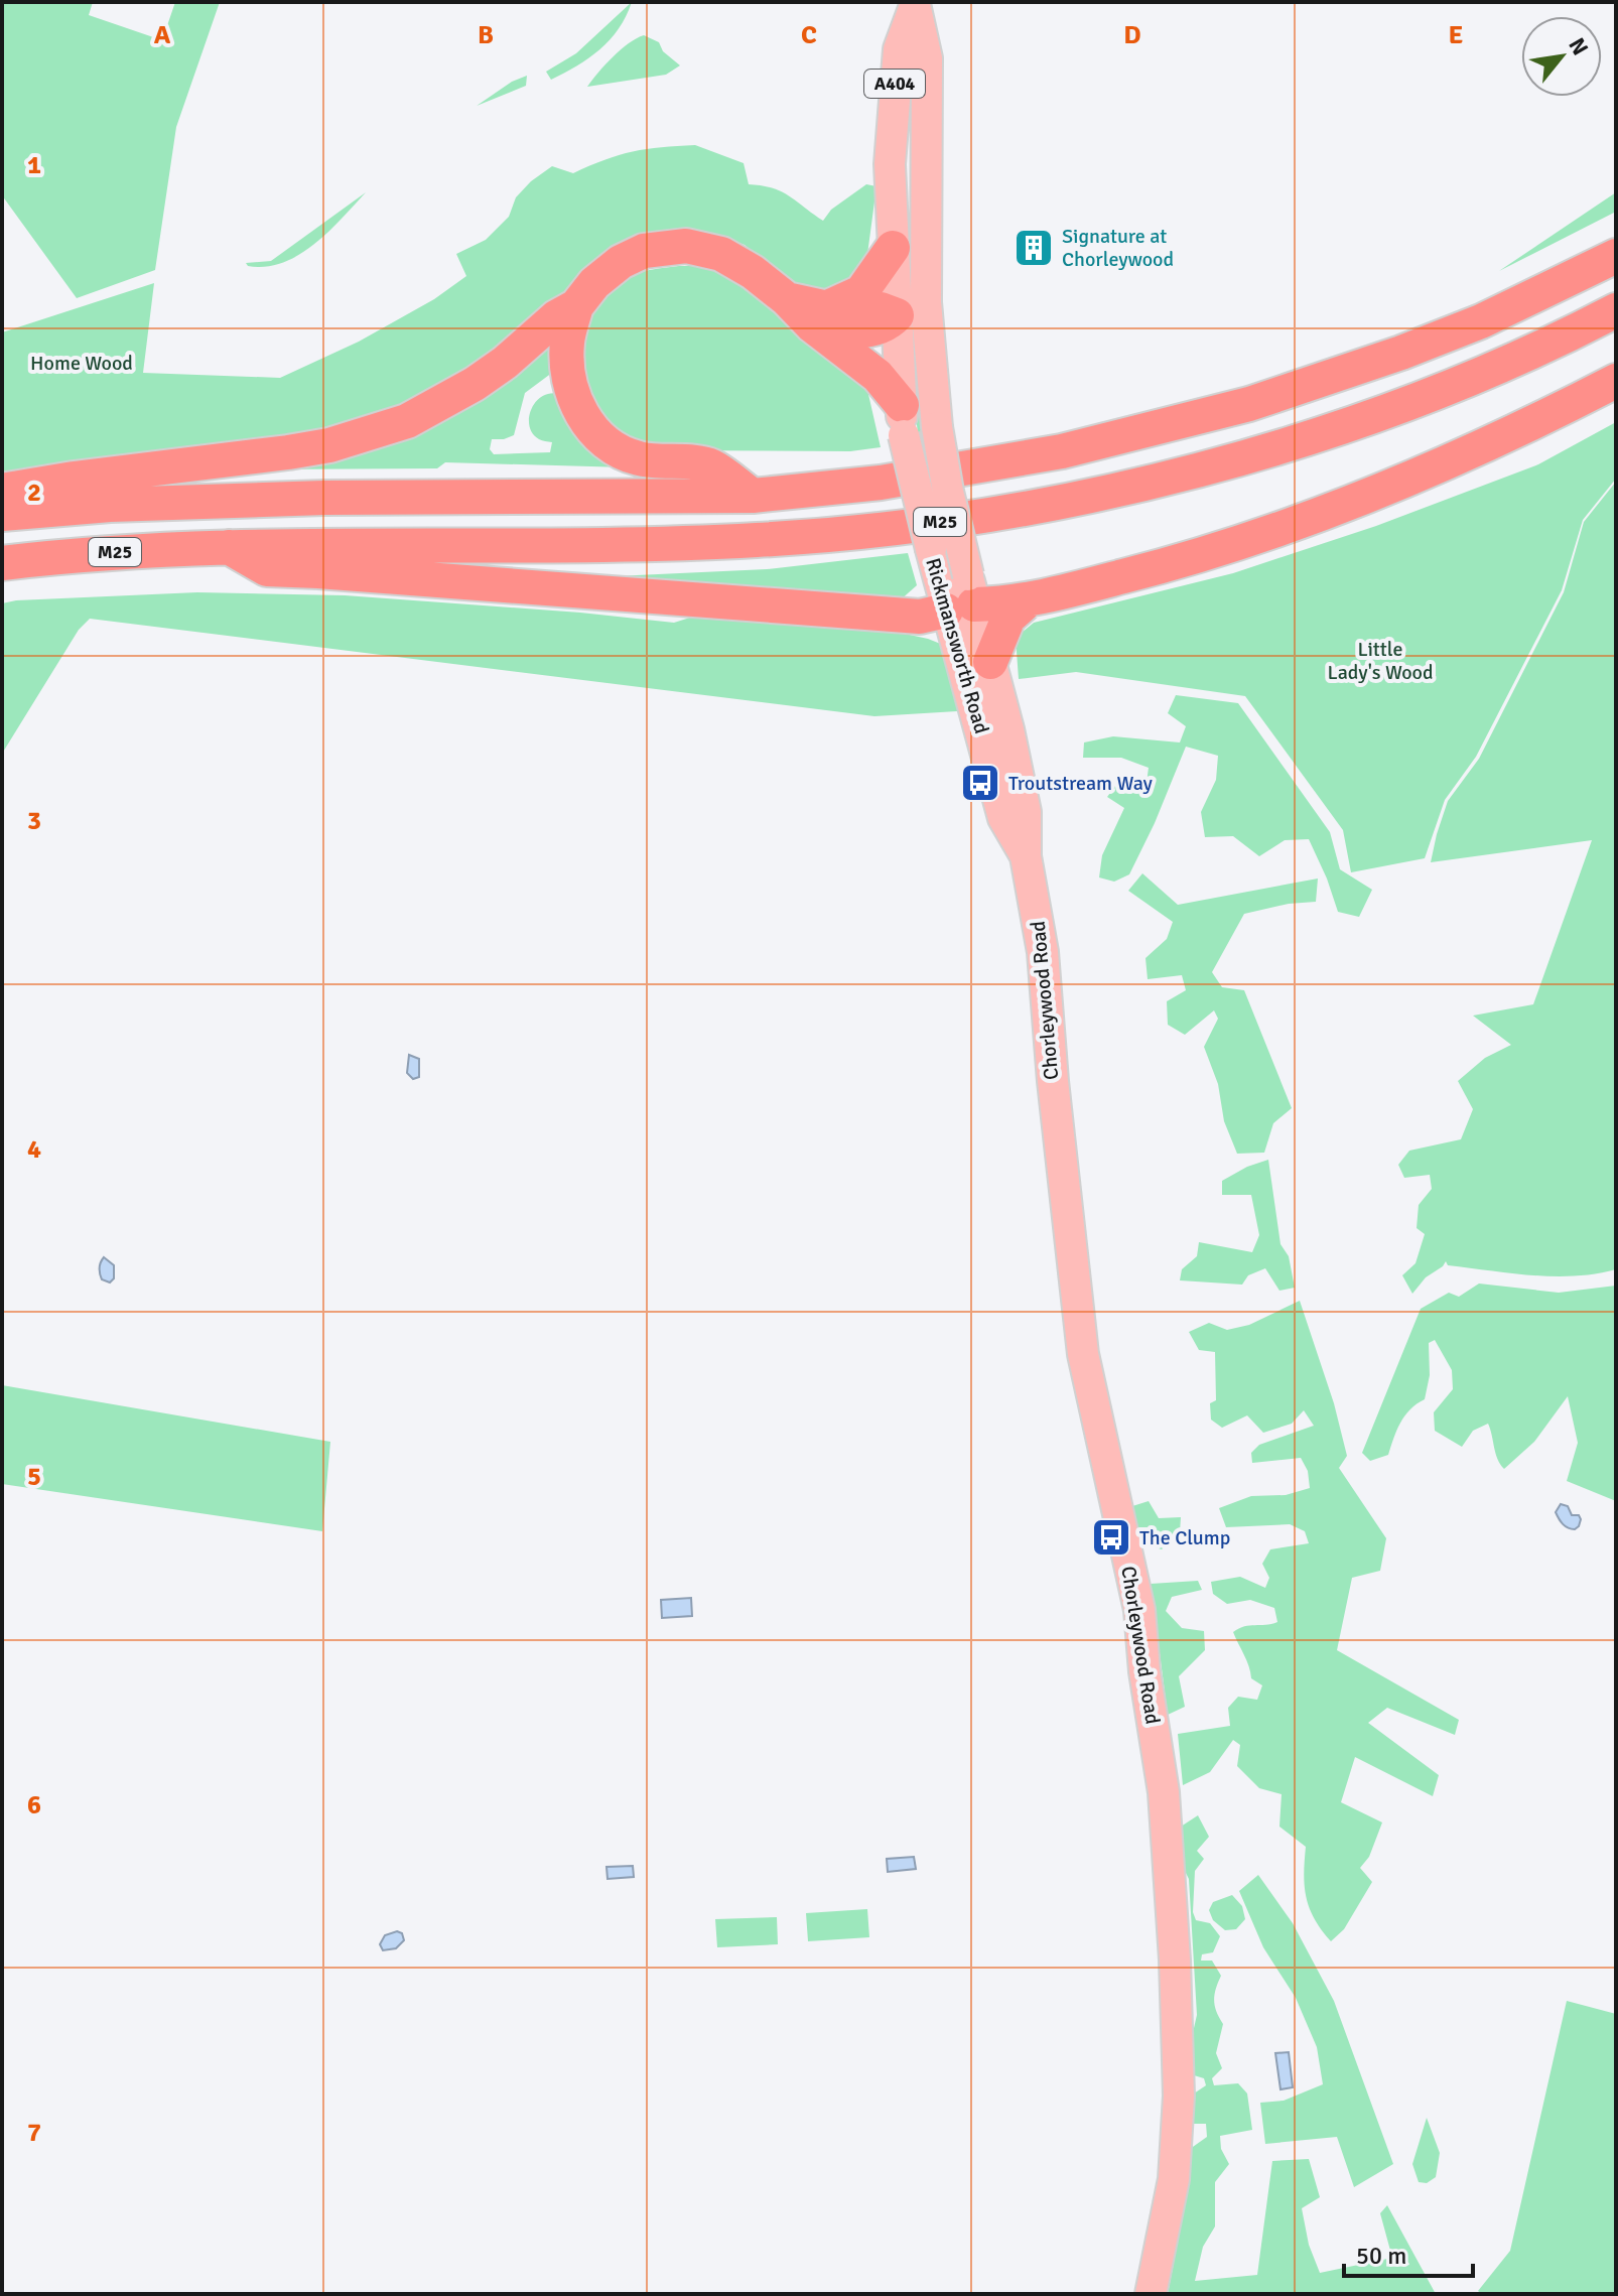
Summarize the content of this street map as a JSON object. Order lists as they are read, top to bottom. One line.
{"streets":{"highway":["M25"],"main road":["A404","Rickmansworth Road","Chorleywood Road"]},"crossings":[["Rickmansworth Road","Chorleywood Road"]],"parks":["Home Wood","Little Lady's Wood"],"places":{"building":["Signature at Chorleywood"],"bus stop":["Troutstream Way","The Clump"]},"scale_bar":"50 m","north":"top right","grid":{"columns":["A","B","C","D","E"],"rows":["1","2","3","4","5","6","7"]}}
